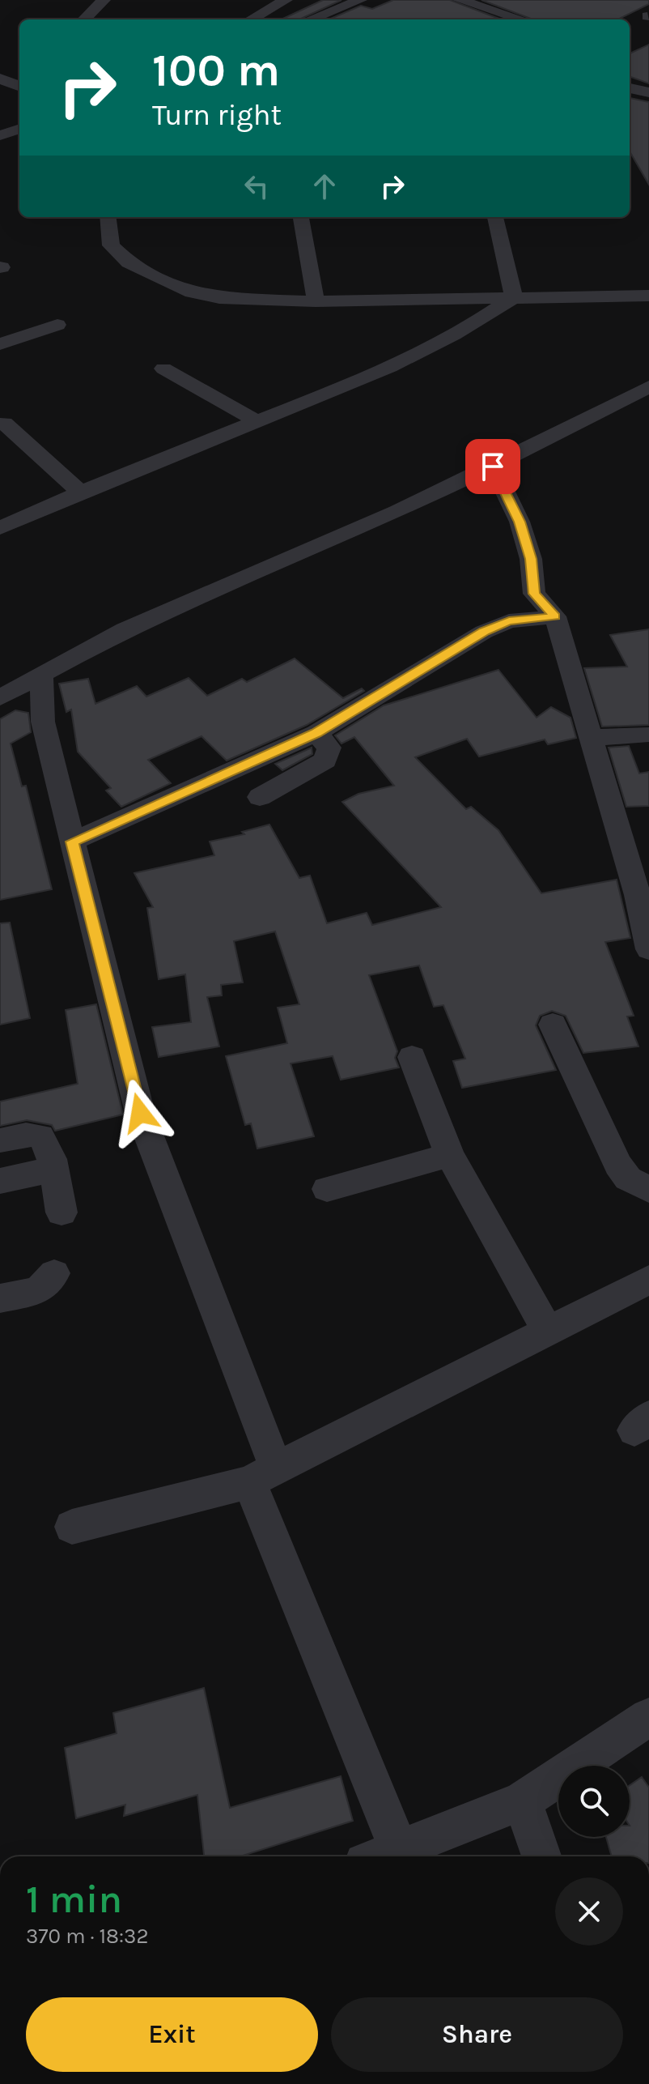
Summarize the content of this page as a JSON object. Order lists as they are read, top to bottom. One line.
{"page":{"turn":["100 m","Turn right"],"heading":["1 min","370 m · 18:32"],"buttons":["Exit","Share"]}}
